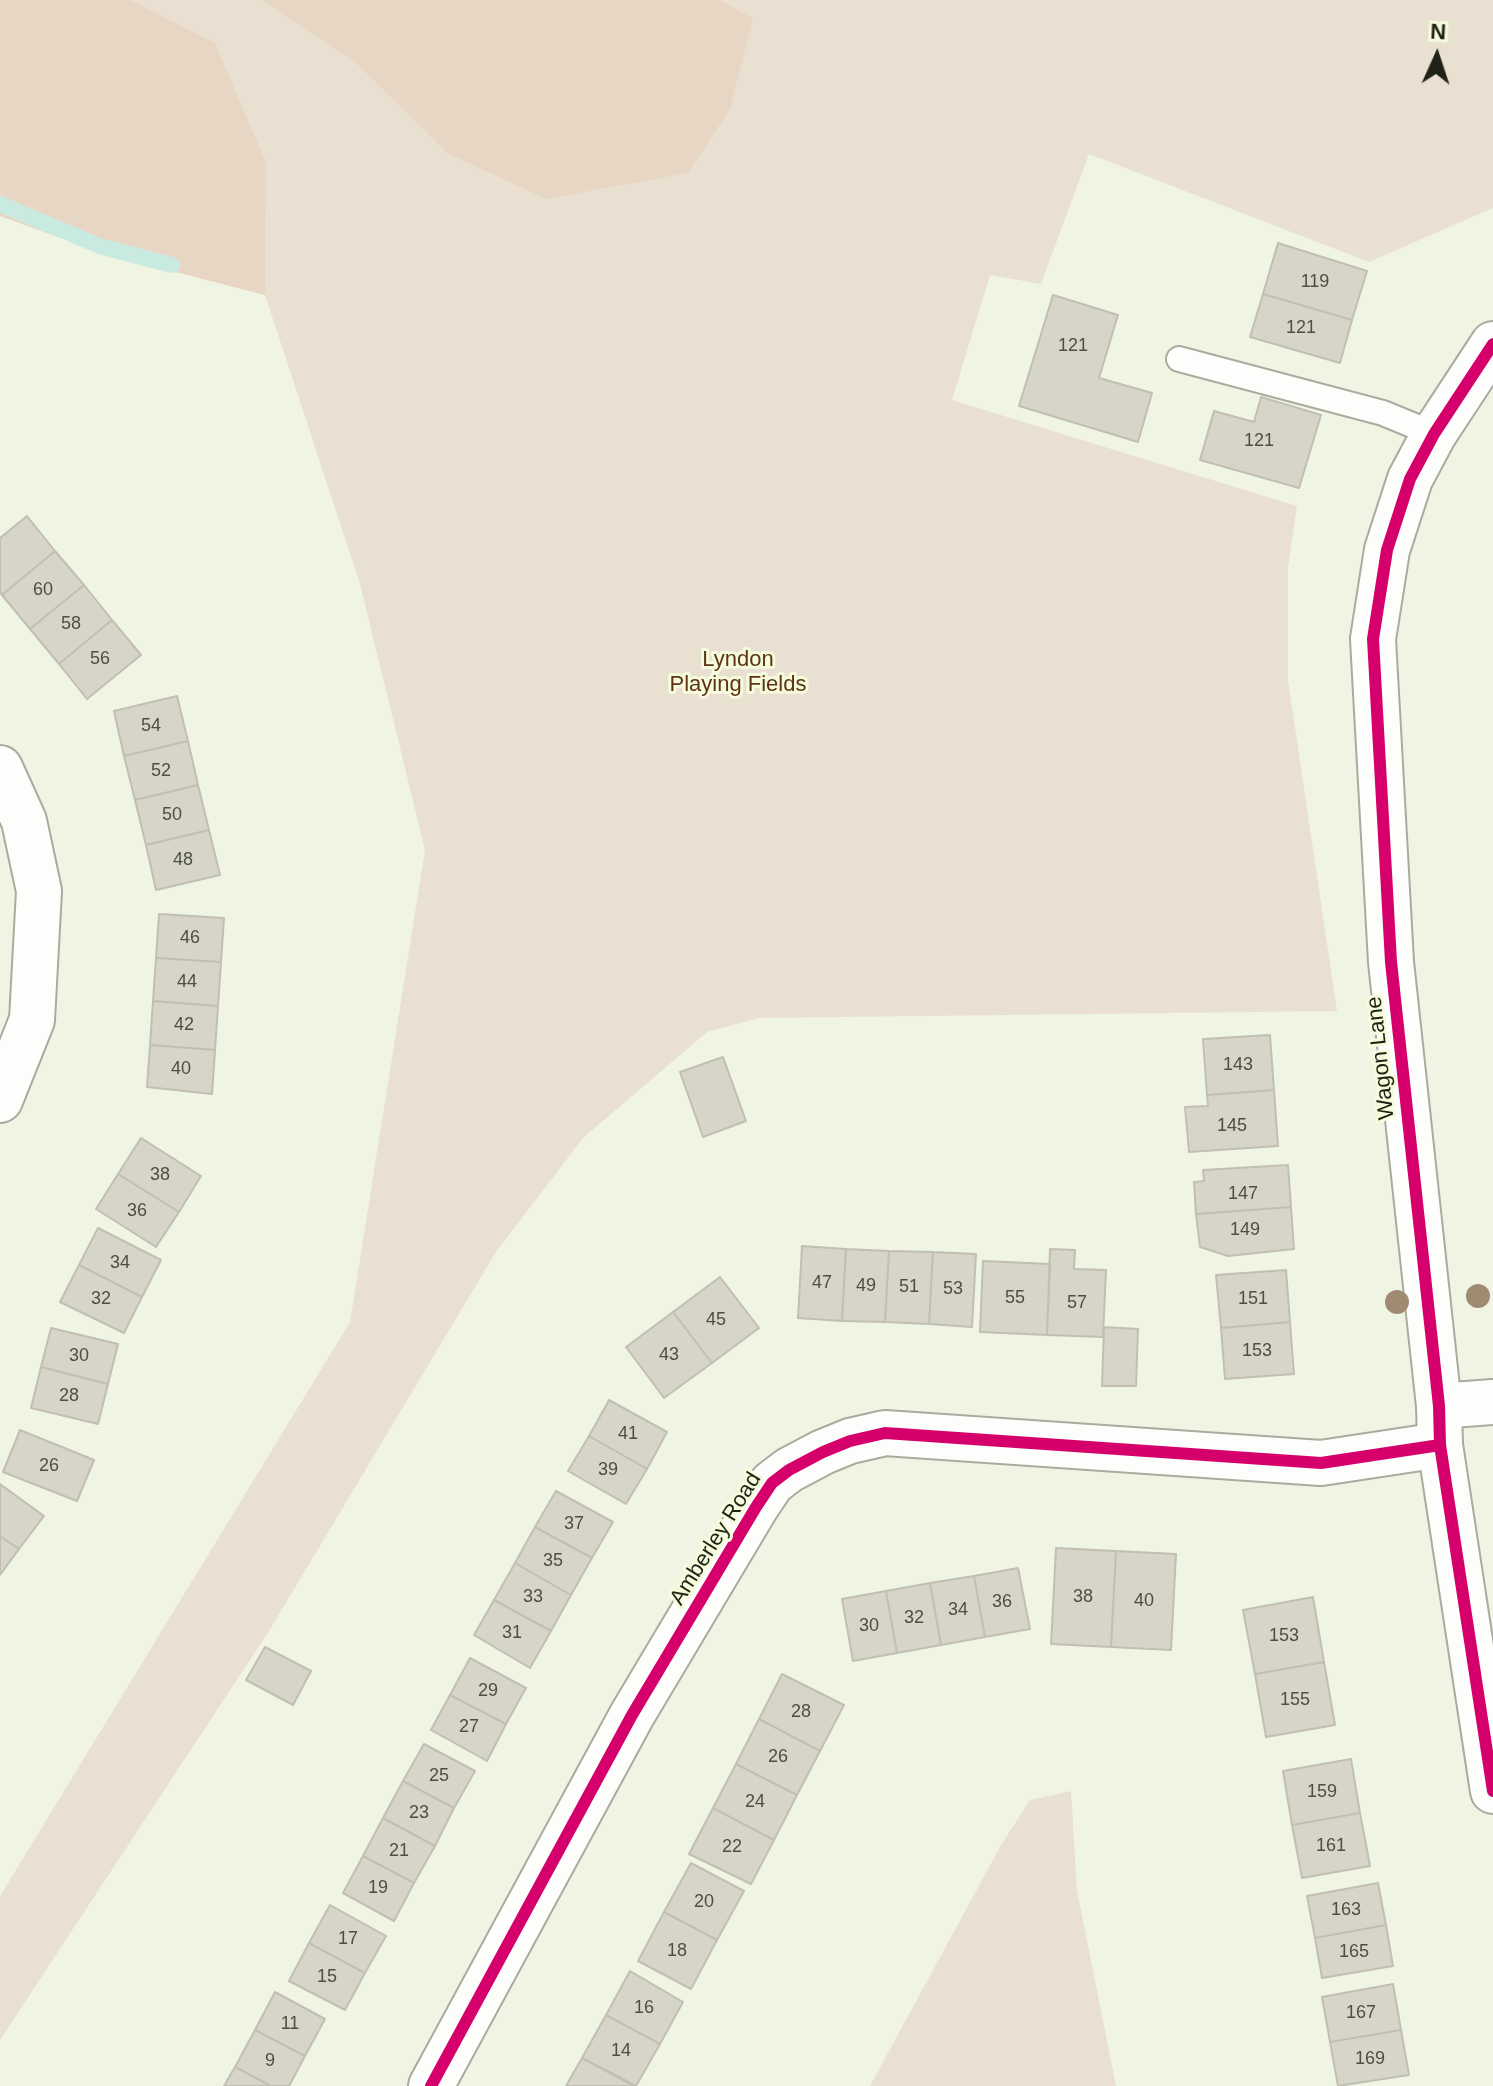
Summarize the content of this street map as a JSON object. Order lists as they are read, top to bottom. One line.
{"streets":{"street":["Wagon Lane","Amberley Road"]},"crossings":[["Wagon Lane","Amberley Road"]],"parks":["Lyndon Playing Fields"],"house_numbers":["119","121","121","121","60","58","56","54","52","50","48","46","44","42","143","40","145","38","147","36","149","34","47","49","51","53","55","32","151","57","45","153","43","30","28","41","26","39","37","35","33","38","40","36","34","32","30","31","153","29","155","28","27","26","25","159","24","23","161","22","21","19","20","163","17","18","165","15","16","167","11","14","169","9"],"north":"top"}
